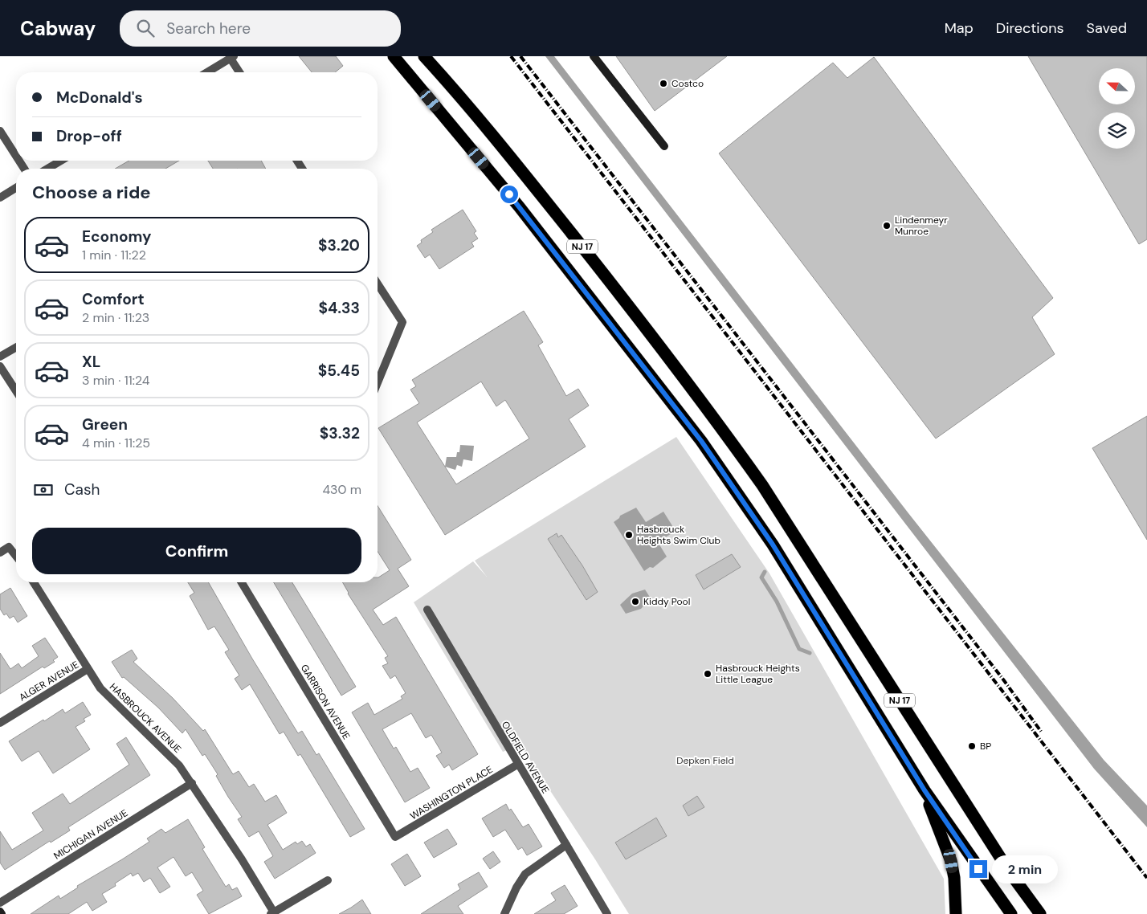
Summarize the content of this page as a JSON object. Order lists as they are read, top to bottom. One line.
{"streets":{"highway":["NJ 17"],"street":["ALGER AVENUE","GARRISON AVENUE","HASBROUCK AVENUE","OLDFIELD AVENUE","WASHINGTON PLACE","MICHIGAN AVENUE"]},"crossings":[["ALGER AVENUE","HASBROUCK AVENUE"],["GARRISON AVENUE","WASHINGTON PLACE"],["HASBROUCK AVENUE","MICHIGAN AVENUE"],["OLDFIELD AVENUE","WASHINGTON PLACE"]],"parks":["Depken Field"],"places":["Costco","Lindenmeyr Munroe","Hasbrouck Heights Swim Club","Kiddy Pool","Hasbrouck Heights Little League","BP"],"north":"left","page":{"header":"Cabway","search":"Search here","nav":["Map","Directions","Saved"],"banner":["McDonald's","Drop-off"],"heading":"Choose a ride","list":[{"name":"Economy","note":"1 min · 11:22","value":"$3.20"},{"name":"Comfort","note":"2 min · 11:23","value":"$4.33"},{"name":"XL","note":"3 min · 11:24","value":"$5.45"},{"name":"Green","note":"4 min · 11:25","value":"$3.32"}],"pay":["Cash","430 m"],"buttons":"Confirm","bubble":"2 min"}}
